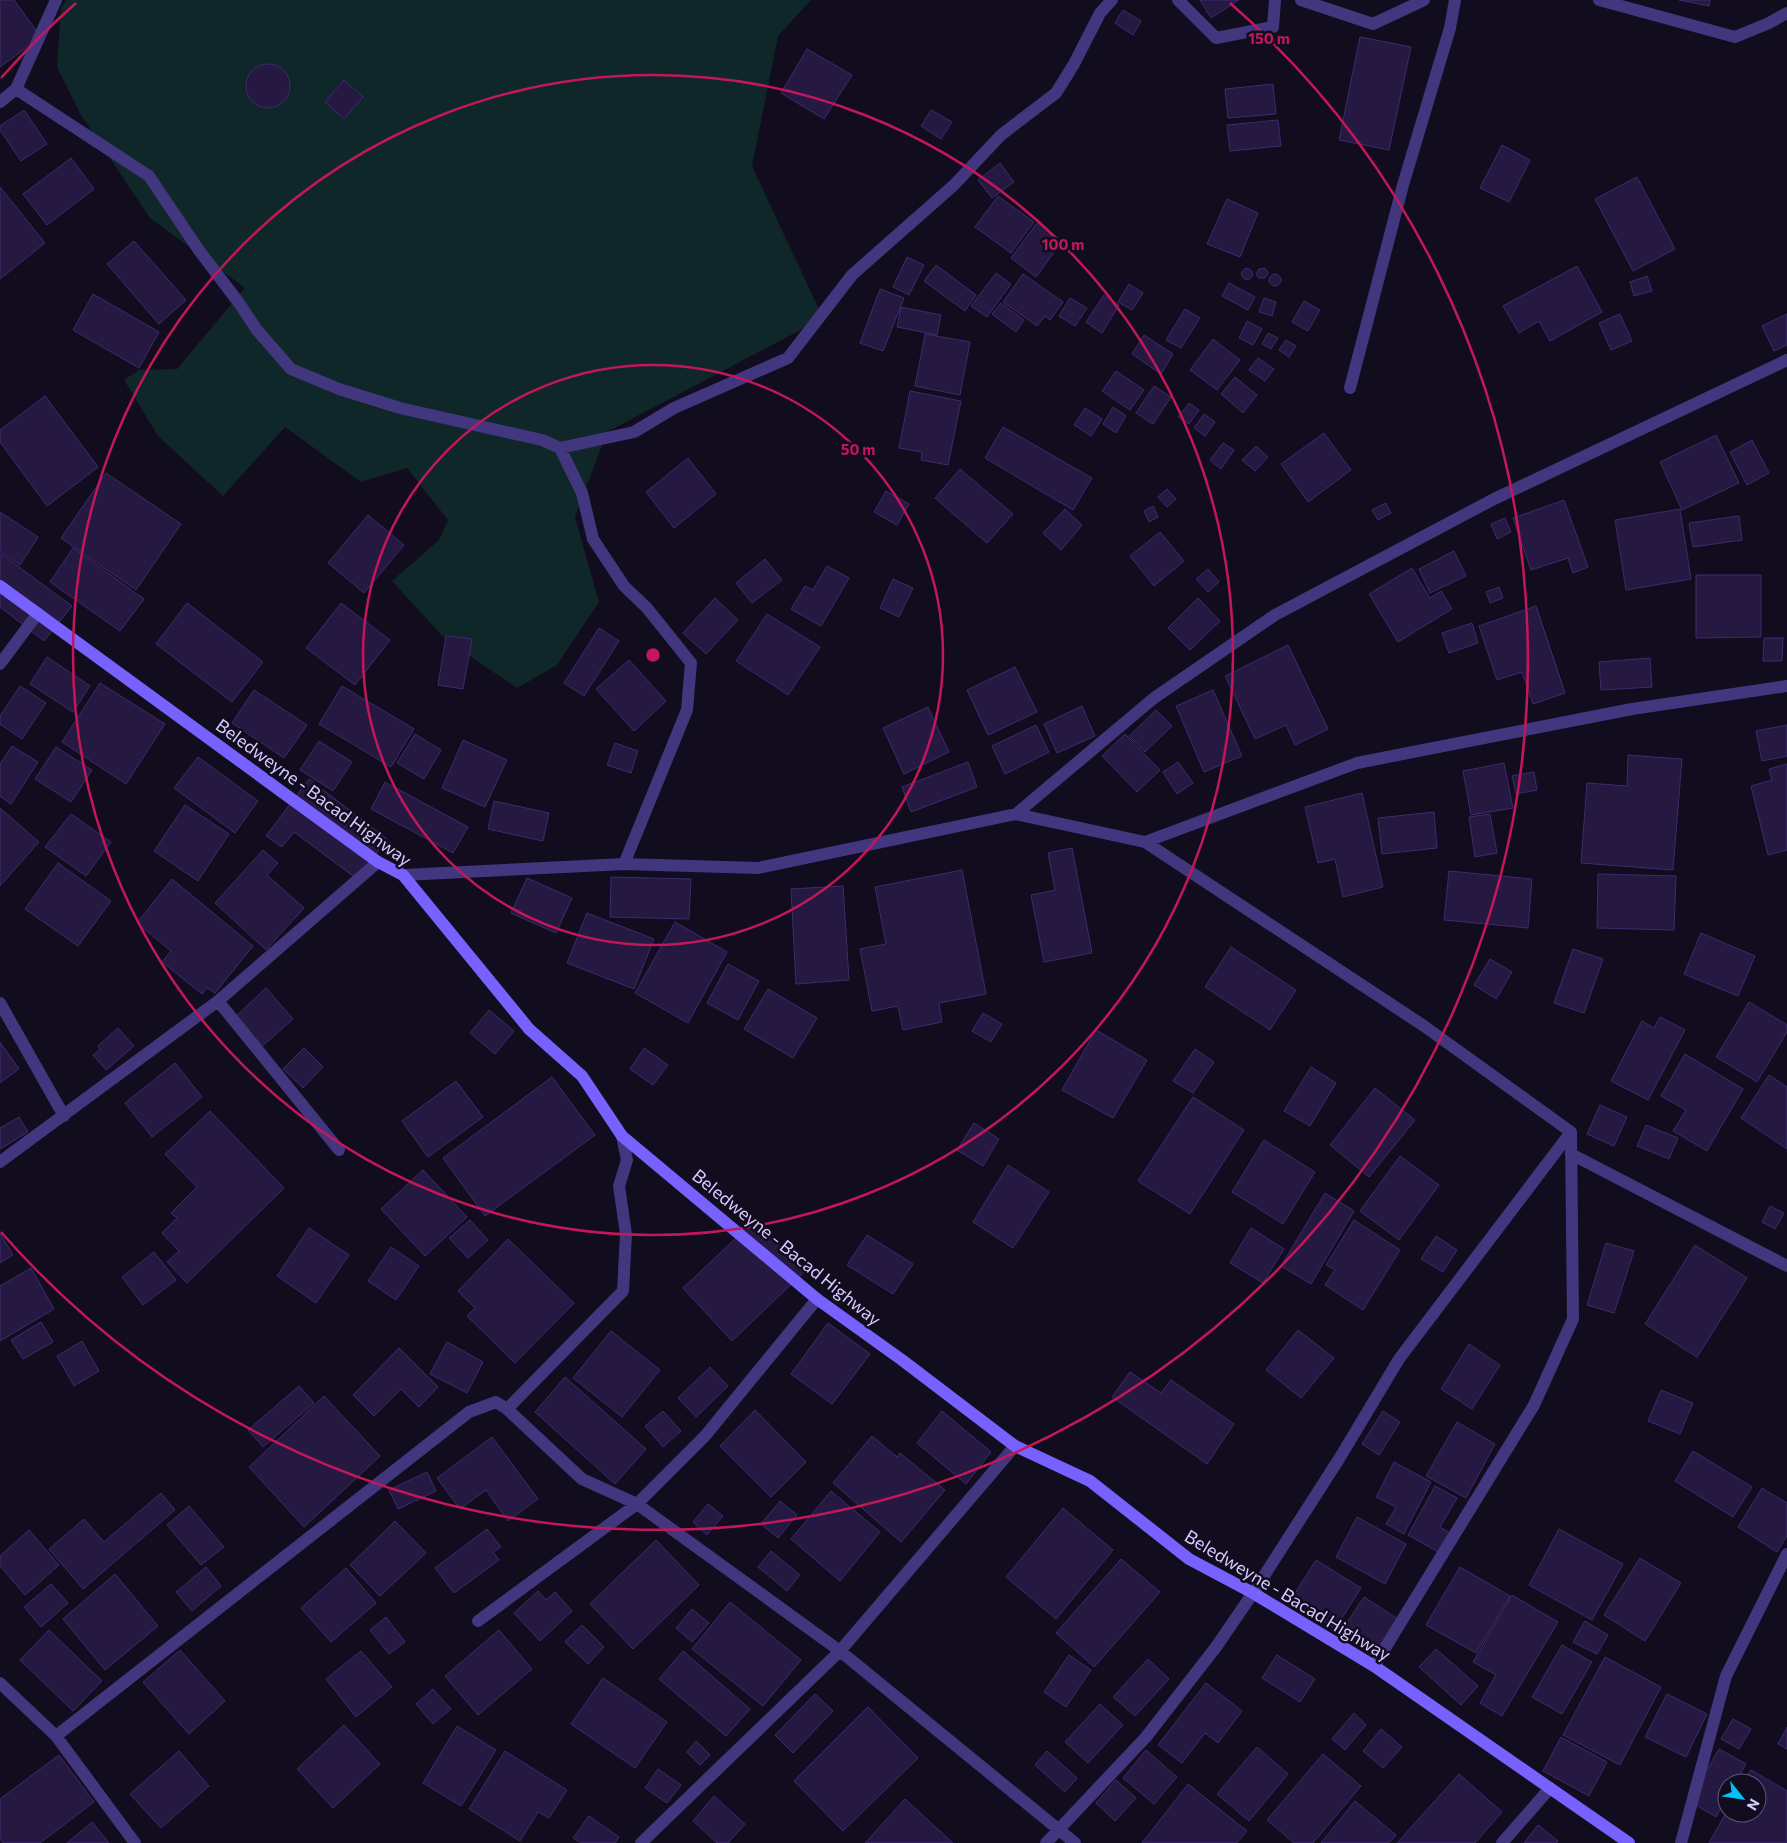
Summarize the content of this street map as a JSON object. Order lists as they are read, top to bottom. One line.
{"streets":{"street":["Beledweyne - Bacad Highway"]},"north":"bottom right","rings":["150 m","100 m","50 m"]}
